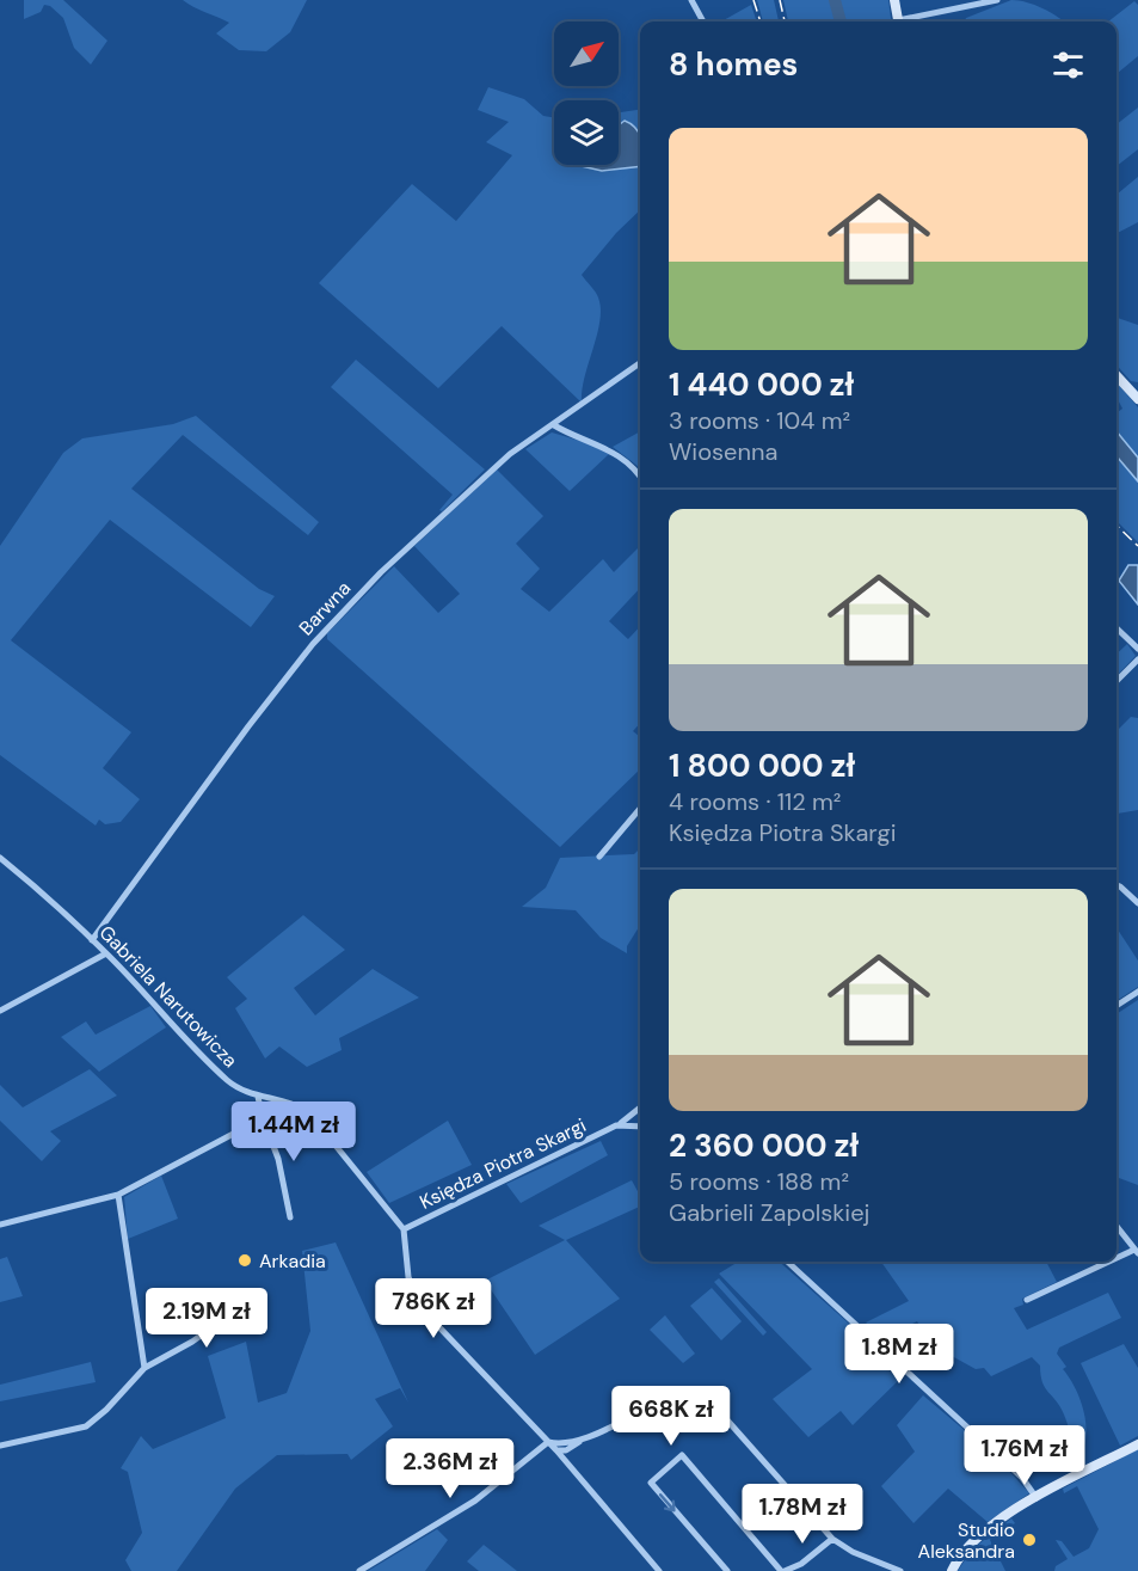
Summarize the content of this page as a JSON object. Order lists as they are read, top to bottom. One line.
{"streets":{"street":["Barwna","Gabriela Narutowicza","Księdza Piotra Skargi"]},"crossings":[["Barwna","Gabriela Narutowicza"],["Gabriela Narutowicza","Księdza Piotra Skargi"]],"places":["Arkadia","Studio Aleksandra"],"north":"top right","page":{"heading":"8 homes","list":[{"name":"1 440 000 zł","note":"3 rooms · 104 m² · Wiosenna"},{"name":"1 800 000 zł","note":"4 rooms · 112 m² · Księdza Piotra Skargi"},{"name":"2 360 000 zł","note":"5 rooms · 188 m² · Gabrieli Zapolskiej"}],"price":["1.44M zł","786K zł","2.19M zł","1.8M zł","668K zł","1.76M zł","2.36M zł","1.78M zł"]}}
